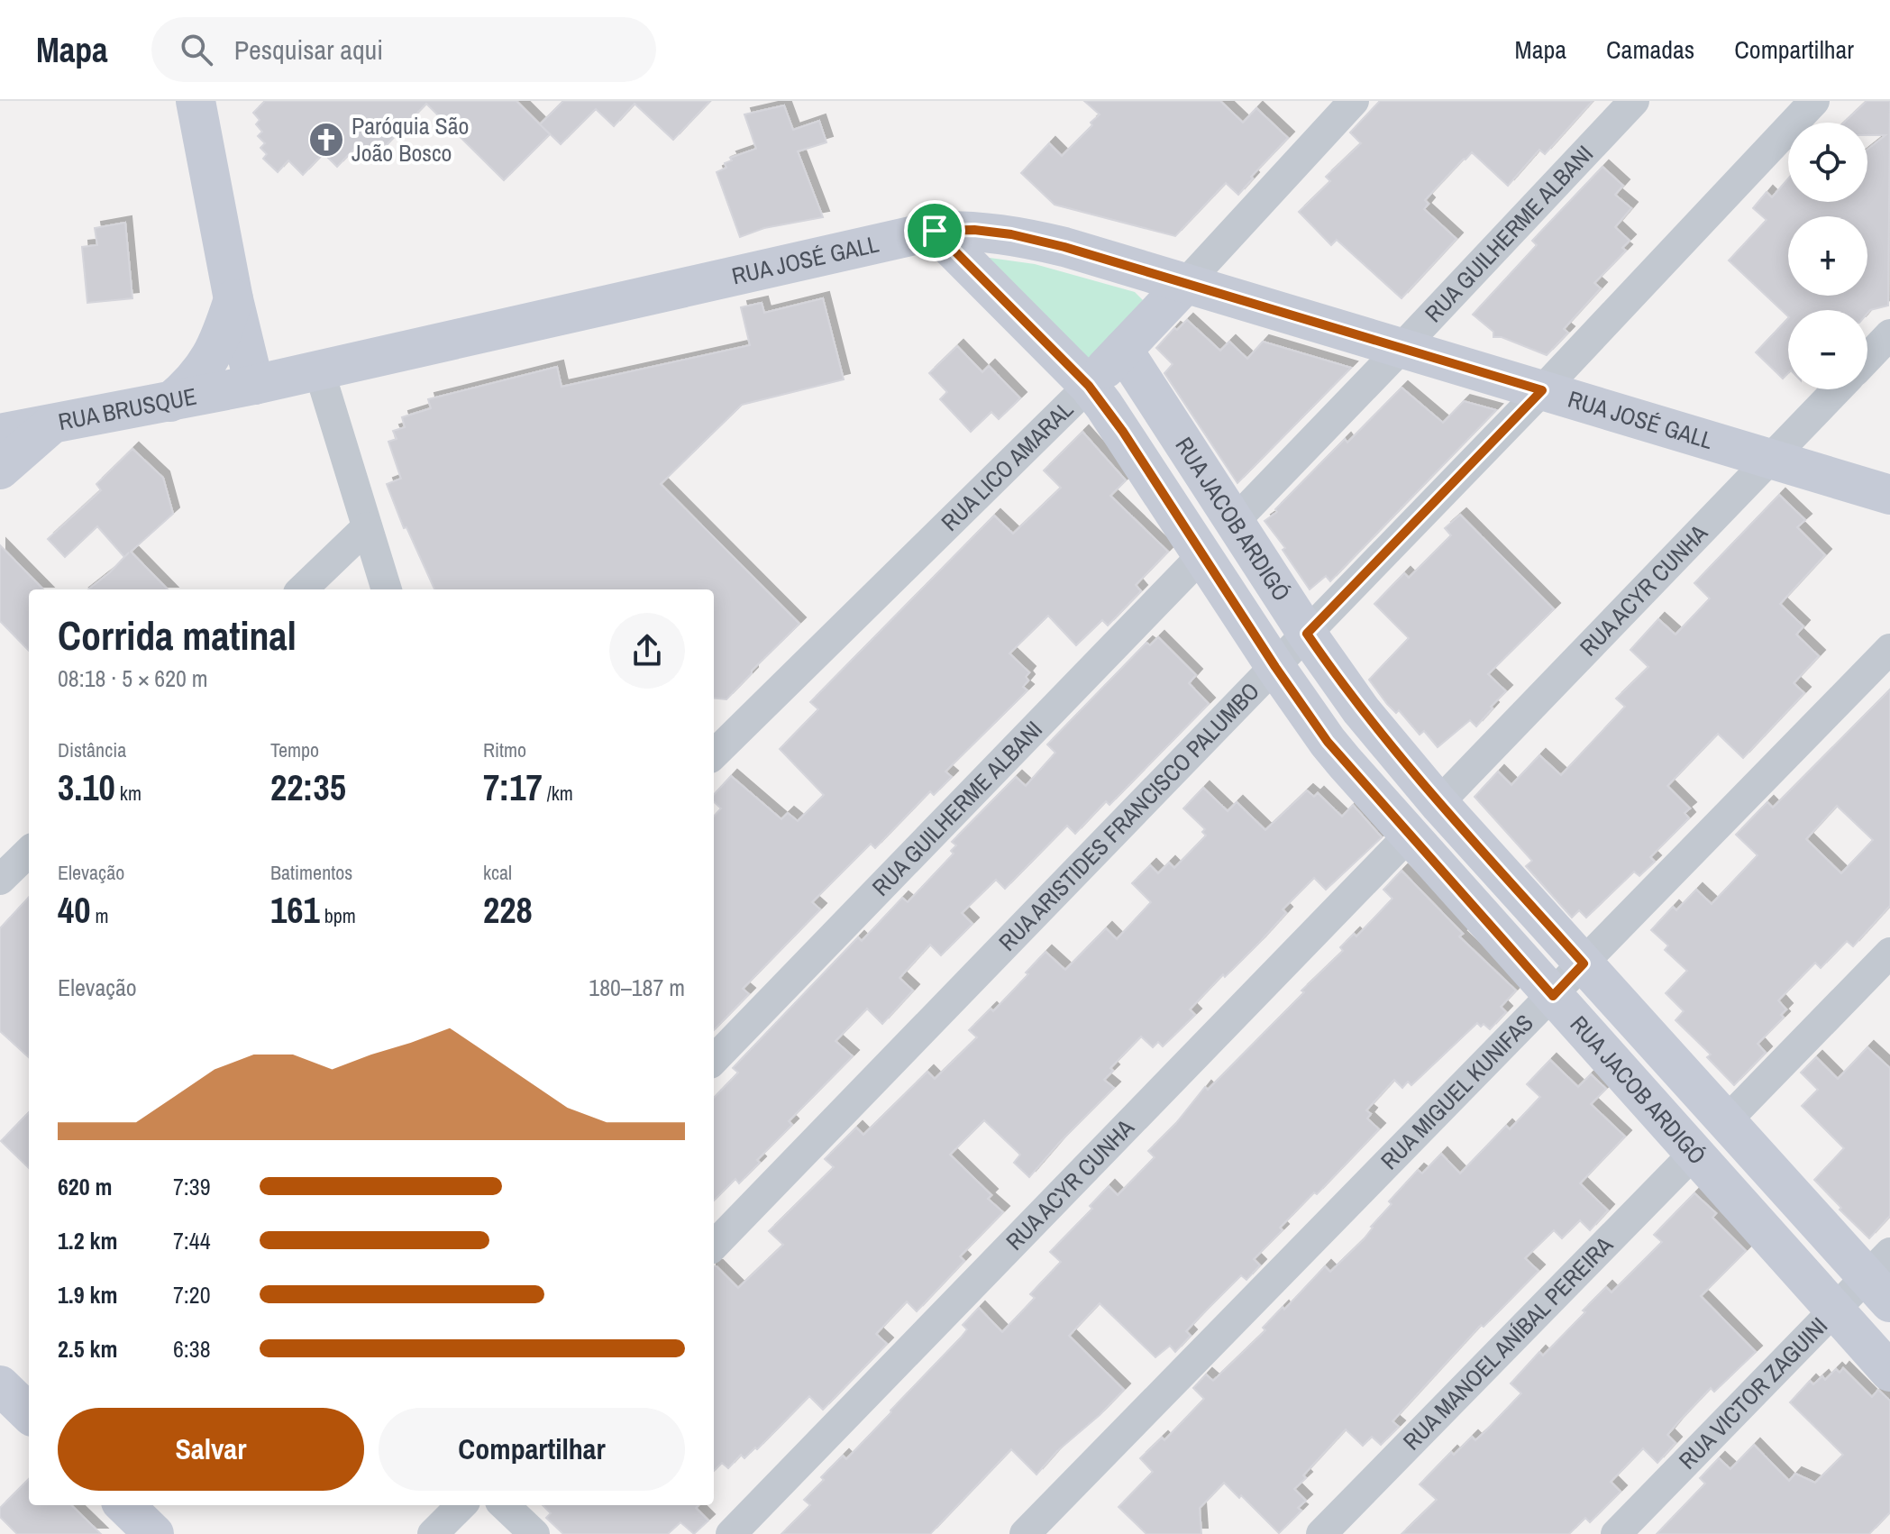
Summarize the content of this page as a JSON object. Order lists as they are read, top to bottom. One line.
{"streets":{"main road":["RUA JOSÉ GALL","RUA BRUSQUE","RUA LICO AMARAL","RUA JACOB ARDIGÓ"],"street":["RUA GUILHERME ALBANI","RUA ACYR CUNHA","RUA ARISTIDES FRANCISCO PALUMBO","RUA MIGUEL KUNIFAS","RUA MANOEL ANÍBAL PEREIRA","RUA VICTOR ZAGUINI"]},"crossings":[["RUA GUILHERME ALBANI","RUA JOSÉ GALL"],["RUA GUILHERME ALBANI","RUA JACOB ARDIGÓ"],["RUA JOSÉ GALL","RUA BRUSQUE"],["RUA JOSÉ GALL","RUA LICO AMARAL"],["RUA JOSÉ GALL","RUA JACOB ARDIGÓ"],["RUA JOSÉ GALL","RUA ACYR CUNHA"],["RUA JOSÉ GALL","RUA ARISTIDES FRANCISCO PALUMBO"],["RUA LICO AMARAL","RUA JACOB ARDIGÓ"],["RUA JACOB ARDIGÓ","RUA ACYR CUNHA"],["RUA JACOB ARDIGÓ","RUA ARISTIDES FRANCISCO PALUMBO"],["RUA JACOB ARDIGÓ","RUA MIGUEL KUNIFAS"],["RUA JACOB ARDIGÓ","RUA MANOEL ANÍBAL PEREIRA"],["RUA JACOB ARDIGÓ","RUA VICTOR ZAGUINI"]],"places":{"church":["Paróquia São João Bosco"]},"page":{"header":"Mapa","search":"Pesquisar aqui","nav":["Mapa","Camadas","Compartilhar"],"map_buttons":["+","−"],"heading":["Corrida matinal","08:18 · 5 × 620 m"],"stats":[["Distância","3.10 km"],["Tempo","22:35"],["Ritmo","7:17 /km"],["Elevação","40 m"],["Batimentos","161 bpm"],["kcal","228"]],"chart":["Elevação","180–187 m"],"list":[{"name":"620 m","note":"7:39"},{"name":"1.2 km","note":"7:44"},{"name":"1.9 km","note":"7:20"},{"name":"2.5 km","note":"6:38"}],"buttons":["Salvar","Compartilhar"]}}
